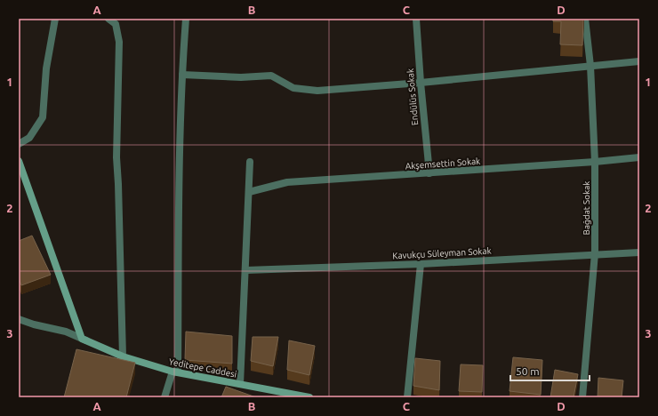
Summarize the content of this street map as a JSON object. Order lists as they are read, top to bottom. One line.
{"streets":{"street":["Endülüs Sokak","Akşemsettin Sokak","Bağdat Sokak","Kavukçu Süleyman Sokak","Yeditepe Caddesi"]},"crossings":[["Endülüs Sokak","Akşemsettin Sokak"],["Akşemsettin Sokak","Bağdat Sokak"],["Bağdat Sokak","Kavukçu Süleyman Sokak"]],"scale_bar":"50 m","grid":{"columns":["A","B","C","D"],"rows":["1","2","3"]}}
